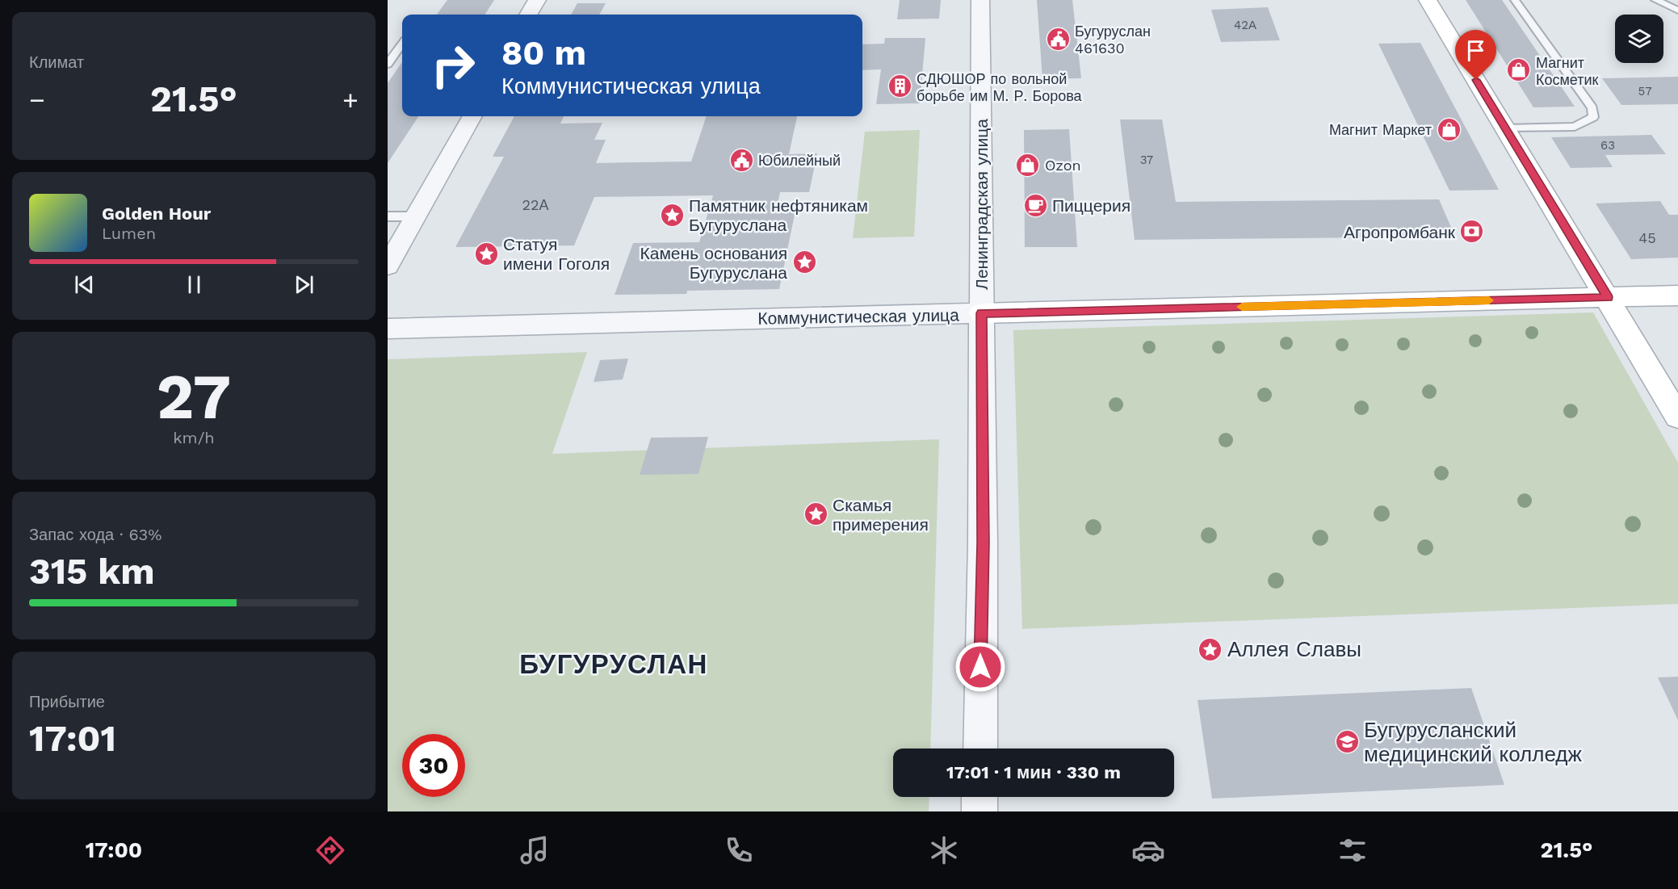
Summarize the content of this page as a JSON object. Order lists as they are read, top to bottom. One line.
{"streets":{"street":["Ленинградская улица","Коммунистическая улица"]},"crossings":[["Ленинградская улица","Коммунистическая улица"]],"districts":["БУГУРУСЛАН"],"places":{"public building":["Бугуруслан 461630","Юбилейный"],"shop":["Магнит Косметик","Магнит Маркет","Ozon"],"building":["СДЮШОР по вольной борьбе им М. Р. Борова"],"cafe":["Пиццерия"],"place":["Памятник нефтяникам Бугуруслана","Статуя имени Гоголя","Камень основания Бугуруслана","Скамья примерения","Аллея Славы"],"bank":["Агропромбанк"],"school or university":["Бугурусланский медицинский колледж"]},"house_numbers":["42А","57","63","37","22А","45"],"page":{"tile":["Климат",["27","km/h"],["Запас хода · 63%","315 km"],["Прибытие","17:01"]],"turn":["80 m","Коммунистическая улица"],"heat":["−","21.5°","+"],"song":["Golden Hour","Lumen"],"limit":"30","trip":"17:01 · 1 мин · 330 m","tabs":["17:00","21.5°"]}}
